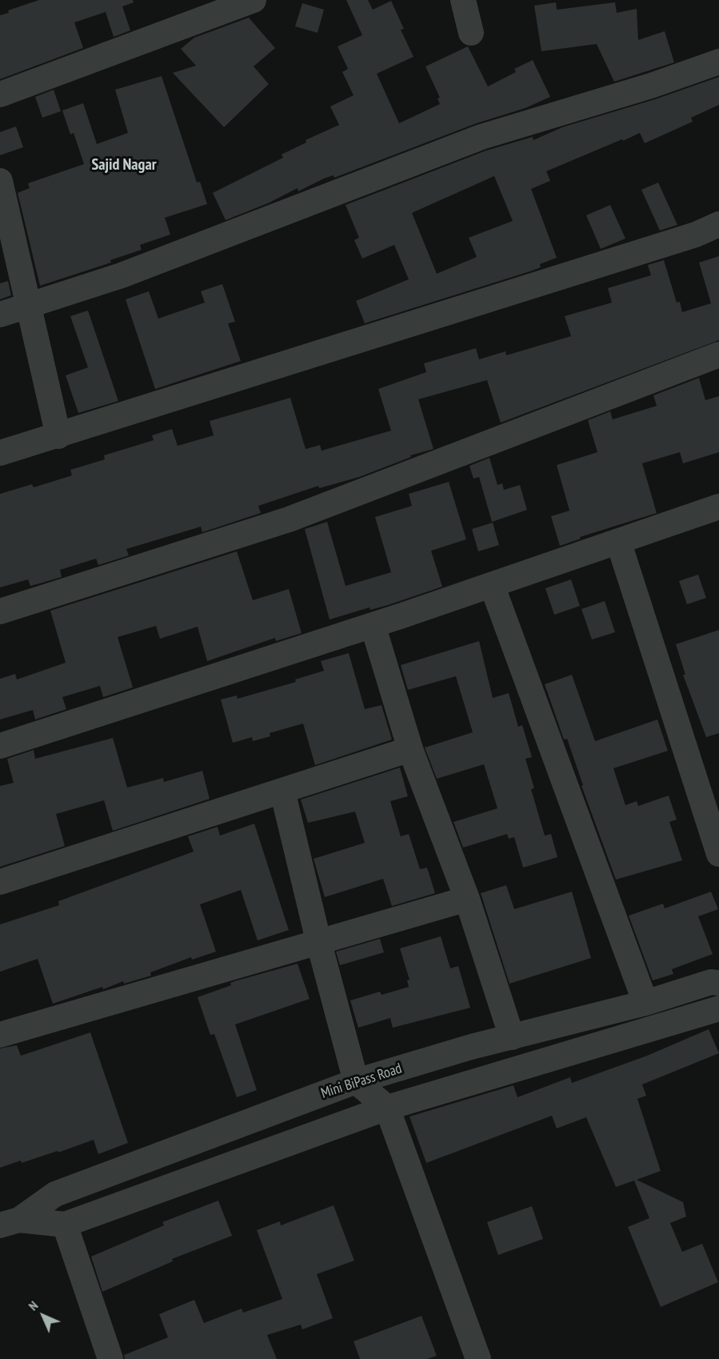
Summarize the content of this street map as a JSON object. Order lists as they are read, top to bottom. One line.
{"streets":{"street":["Mini BiPass Road"]},"districts":["Sajid Nagar"],"north":"top left"}
